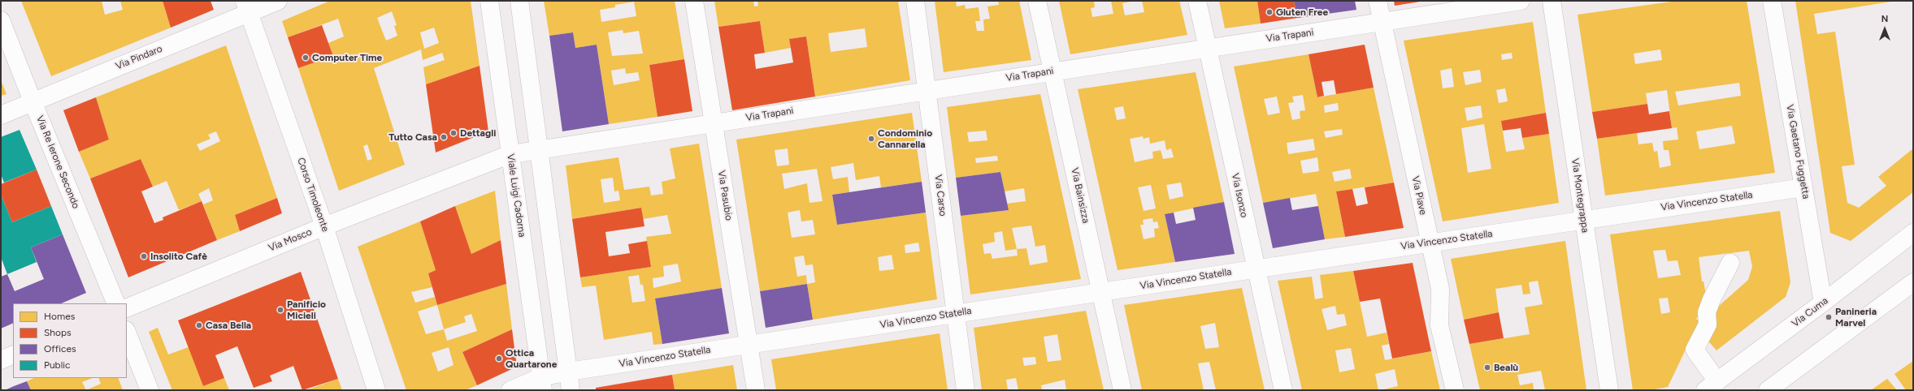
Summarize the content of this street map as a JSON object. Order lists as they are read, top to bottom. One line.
{"streets":{"street":["Via Trapani","Via Pindaro","Via Gaetano Fuggetta","Via Re Ierone Secondo","Corso Timoleonte","Viale Luigi Cadorna","Via Pasubio","Via Carso","Via Bainsizza","Via Isonzo","Via Piave","Via Montegrappa","Via Vincenzo Statella","Via Mosco","Via Cuma"]},"crossings":[["Via Trapani","Via Pasubio"],["Via Trapani","Via Carso"],["Via Trapani","Via Bainsizza"],["Via Trapani","Via Isonzo"],["Via Trapani","Via Piave"],["Via Trapani","Via Mosco"],["Via Pindaro","Via Re Ierone Secondo"],["Via Pindaro","Corso Timoleonte"],["Via Gaetano Fuggetta","Via Vincenzo Statella"],["Via Gaetano Fuggetta","Via Cuma"],["Corso Timoleonte","Via Mosco"],["Viale Luigi Cadorna","Via Vincenzo Statella"],["Viale Luigi Cadorna","Via Mosco"],["Via Pasubio","Via Vincenzo Statella"],["Via Carso","Via Vincenzo Statella"],["Via Bainsizza","Via Vincenzo Statella"],["Via Isonzo","Via Vincenzo Statella"],["Via Piave","Via Vincenzo Statella"],["Via Montegrappa","Via Vincenzo Statella"]],"places":["Gluten Free","Computer Time","Dettagli","Tutto Casa","Condominio Cannarella","Insolito Cafè","Panificio Micieli","Panineria Marvel","Casa Bella","Ottica Quartarone","Bealù"],"legend":["Homes","Shops","Offices","Public"],"north":"top"}
